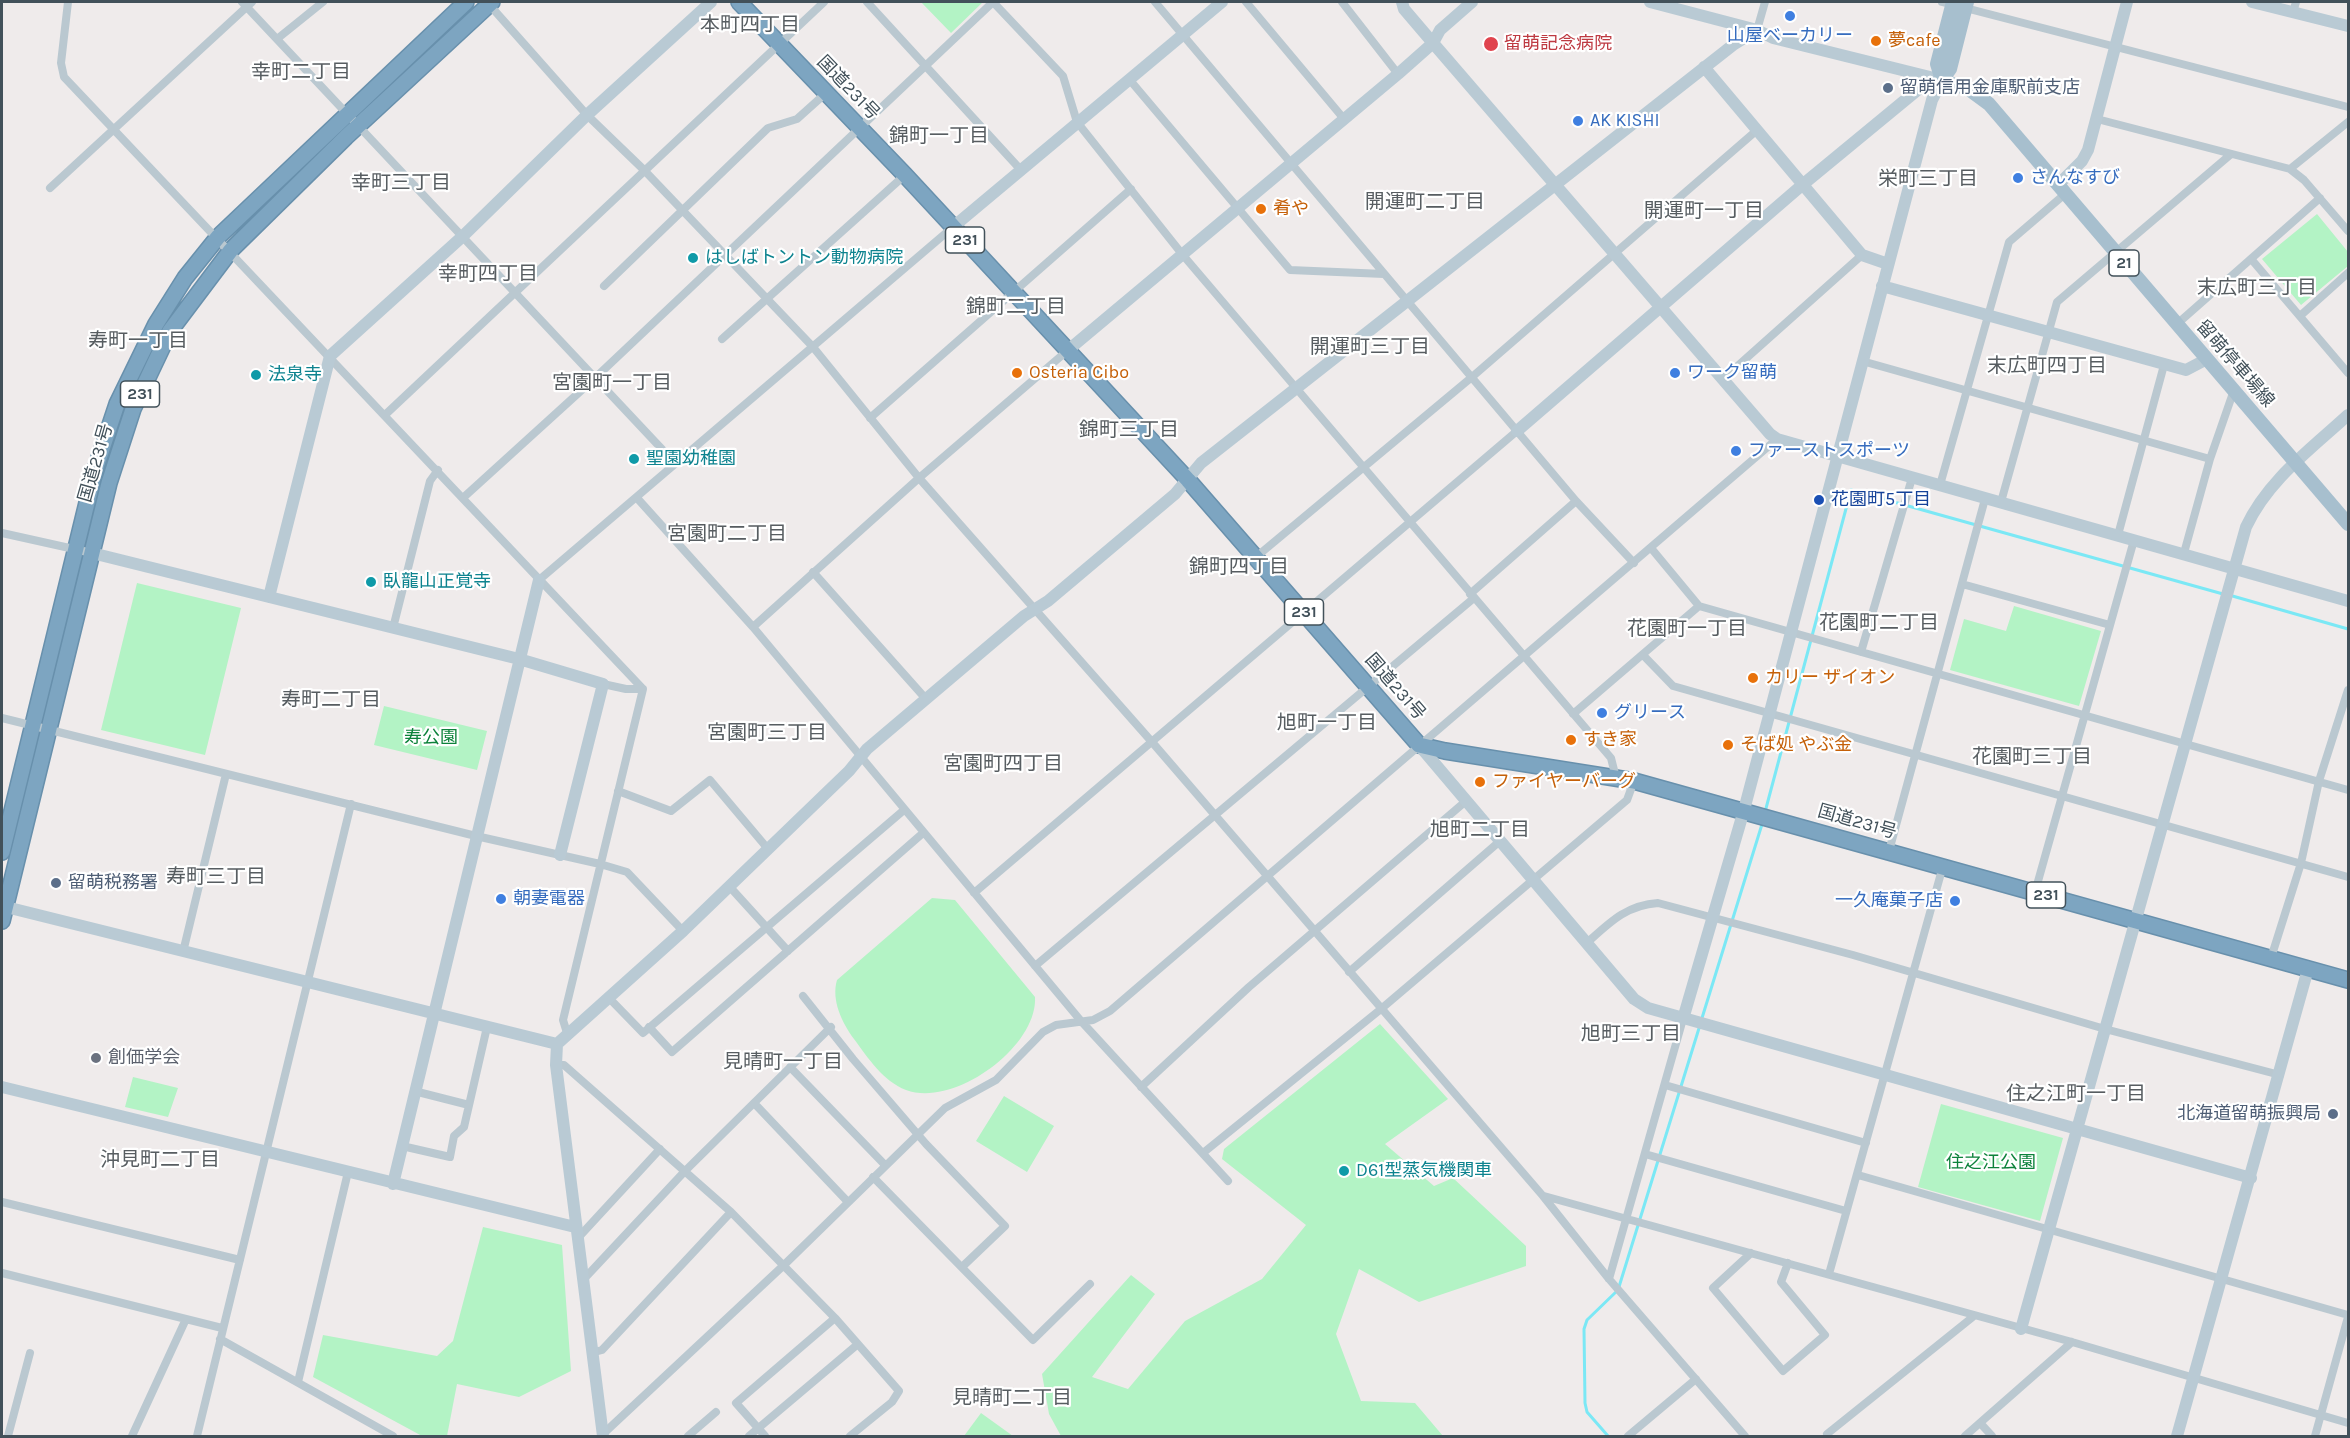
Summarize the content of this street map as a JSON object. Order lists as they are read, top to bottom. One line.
{"streets":{"highway":["国道231号","231"],"main road":["21","留萌停車場線"]},"districts":["本町四丁目","幸町二丁目","錦町一丁目","栄町三丁目","幸町三丁目","開運町二丁目","開運町一丁目","幸町四丁目","末広町三丁目","錦町二丁目","寿町一丁目","開運町三丁目","末広町四丁目","宮園町一丁目","錦町三丁目","宮園町二丁目","錦町四丁目","花園町二丁目","花園町一丁目","寿町二丁目","旭町一丁目","宮園町三丁目","花園町三丁目","宮園町四丁目","旭町二丁目","寿町三丁目","旭町三丁目","見晴町一丁目","住之江町一丁目","沖見町二丁目","見晴町二丁目"],"parks":["寿公園","住之江公園"],"places":["山屋ベーカリー","夢cafe","留萌記念病院","留萌信用金庫駅前支店","AK KISHI","さんなすび","肴や","はしばトントン動物病院","Osteria Cibo","ワーク留萌","法泉寺","ファーストスポーツ","聖園幼稚園","花園町5丁目","臥龍山正覚寺","カリー ザイオン","グリース","すき家","そば処 やぶ金","ファイヤーバーグ","留萌税務署","朝妻電器","一久庵菓子店","創価学会","北海道留萌振興局","D61型蒸気機関車"]}
